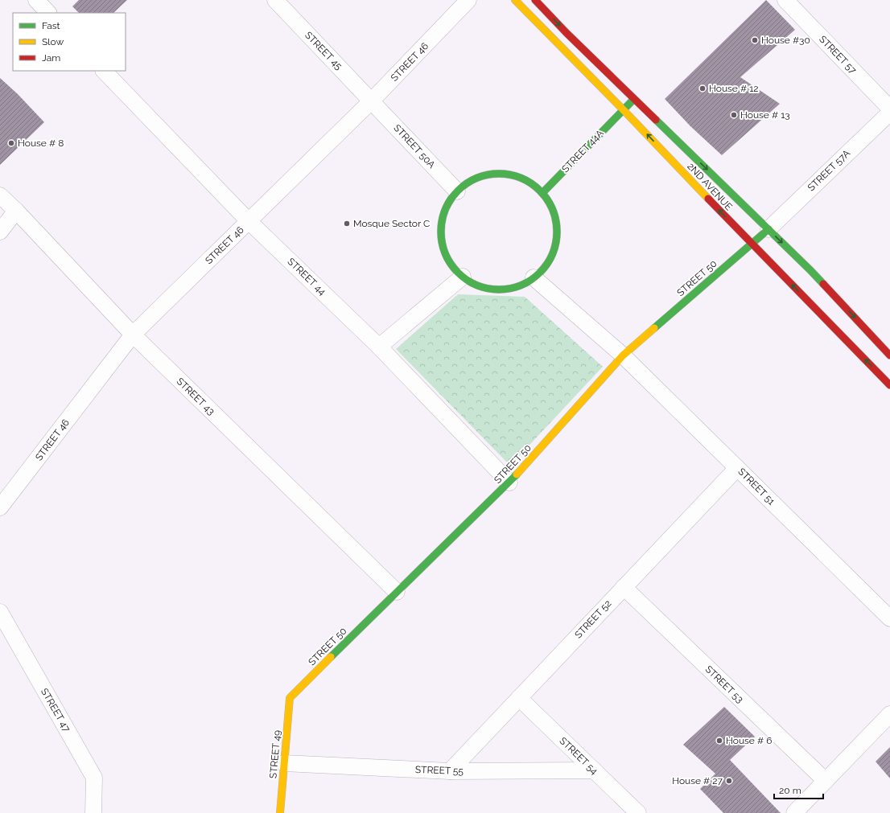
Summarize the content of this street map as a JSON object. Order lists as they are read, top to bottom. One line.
{"streets":{"street":["STREET 45","STREET 57","STREET 46","STREET 50A","STREET 44A","STREET 57A","2ND AVENUE","STREET 44","STREET 50","STREET 43","STREET 51","STREET 52","STREET 53","STREET 47","STREET 49","STREET 54","STREET 55"]},"crossings":[["STREET 45","STREET 46"],["STREET 45","STREET 50A"],["STREET 46","STREET 50A"],["STREET 46","STREET 44"],["STREET 46","STREET 43"],["STREET 44A","2ND AVENUE"],["STREET 57A","2ND AVENUE"],["STREET 57A","STREET 50"],["2ND AVENUE","STREET 50"],["STREET 44","STREET 50"],["STREET 50","STREET 43"],["STREET 50","STREET 51"],["STREET 50","STREET 49"],["STREET 51","STREET 52"],["STREET 52","STREET 53"],["STREET 52","STREET 54"],["STREET 52","STREET 55"],["STREET 49","STREET 55"],["STREET 54","STREET 55"]],"places":["House #30","House # 12","House # 13","House # 8","Mosque Sector C","House # 6","House # 27"],"legend":["Fast","Slow","Jam"],"scale_bar":"20 m"}
